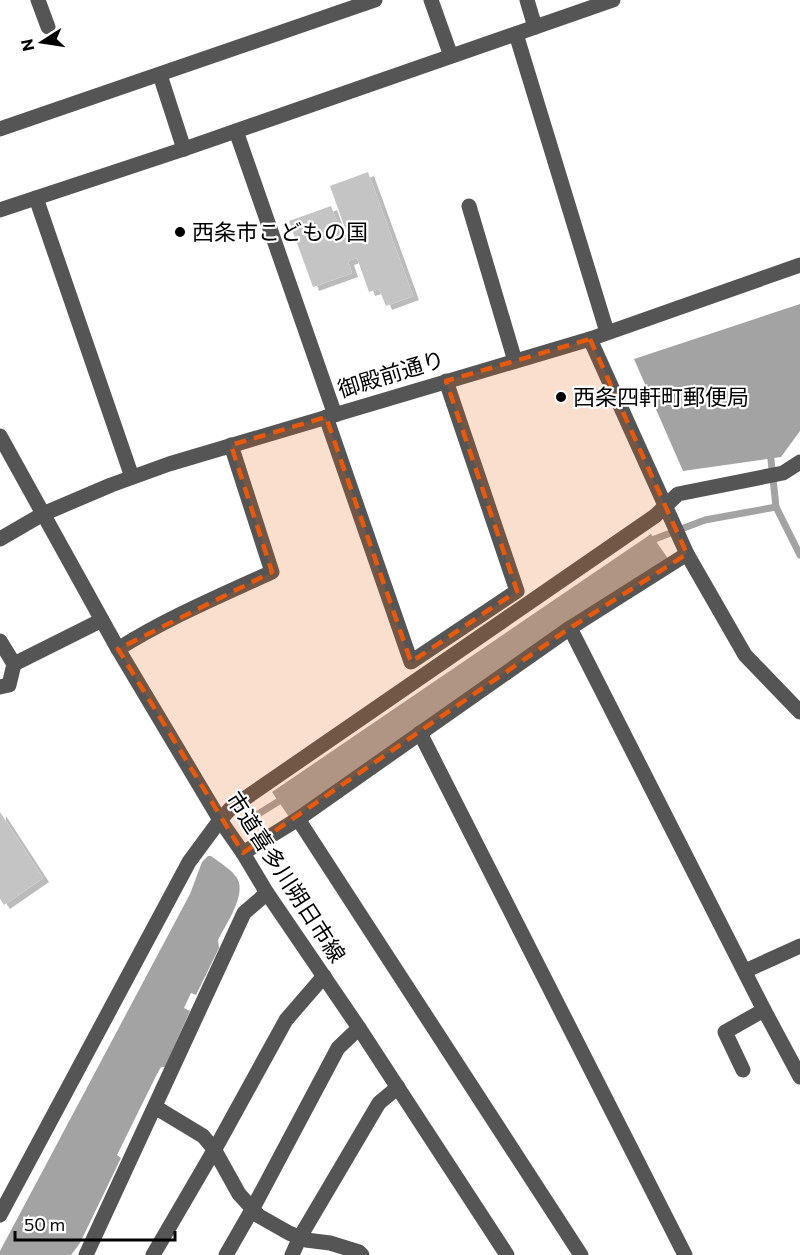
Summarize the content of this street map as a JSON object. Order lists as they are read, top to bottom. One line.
{"streets":{"street":["御殿前通り","市道喜多川朔日市線"]},"crossings":[["御殿前通り","市道喜多川朔日市線"]],"places":["西条市こどもの国","西条四軒町郵便局"],"scale_bar":"50 m","north":"left"}
